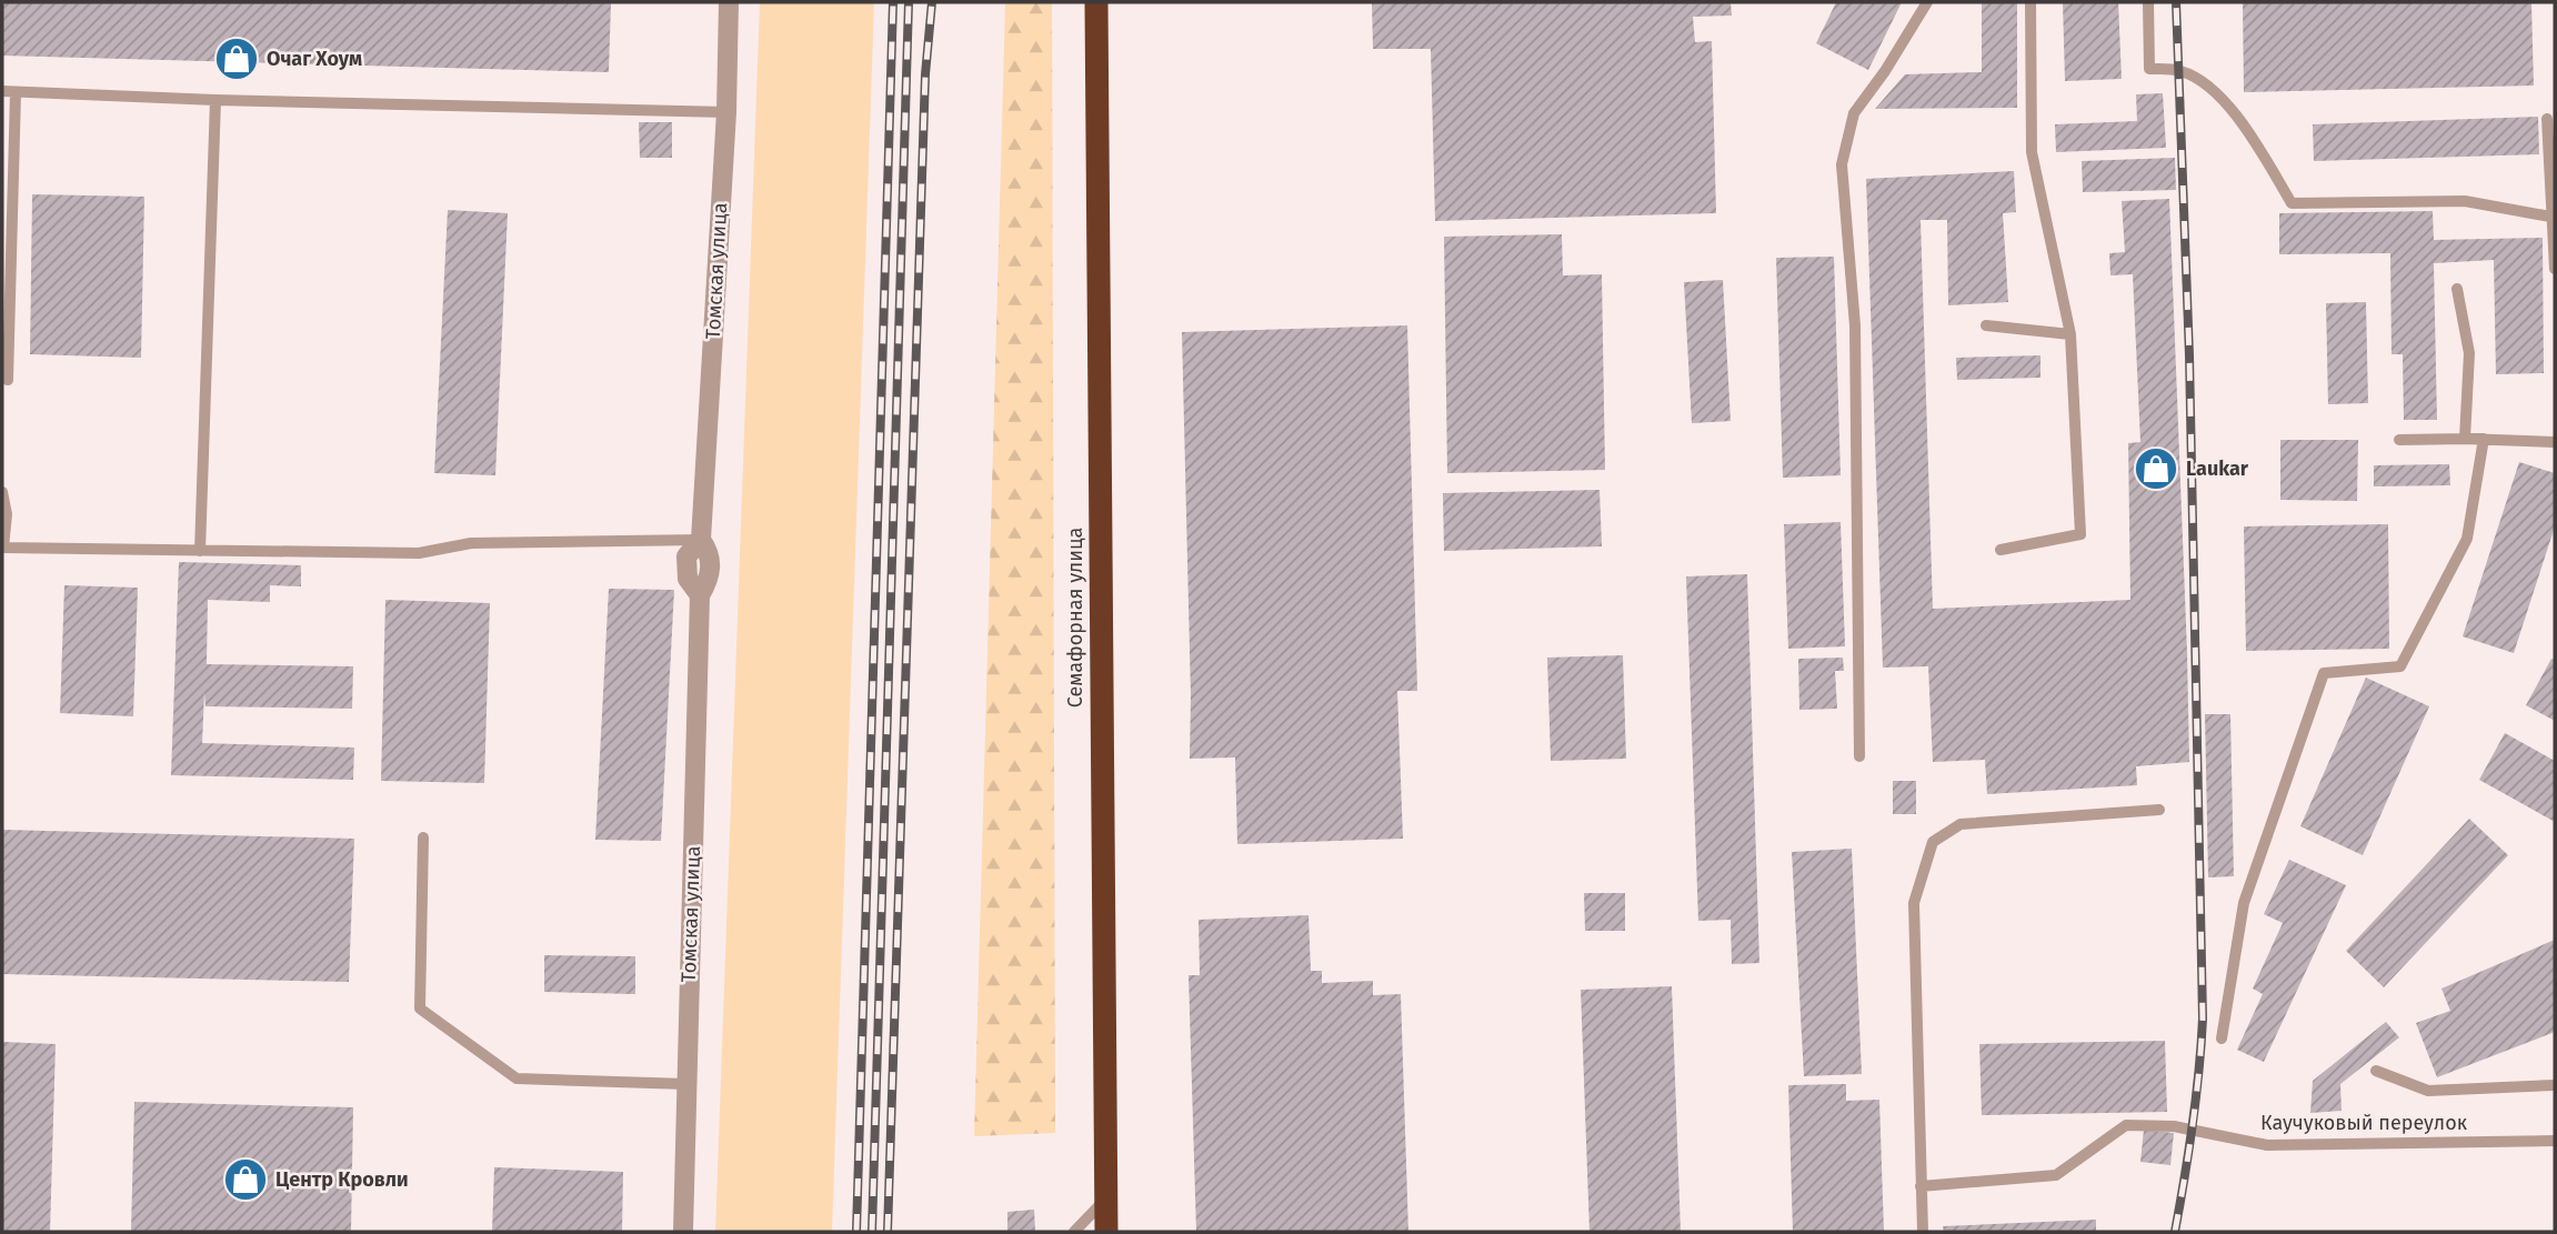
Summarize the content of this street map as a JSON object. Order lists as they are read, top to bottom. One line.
{"streets":{"highway":["Семафорная улица"],"street":["Томская улица"],"lane":["Каучуковый переулок"]},"places":{"shop":["Очаг Хоум","Laukar","Центр Кровли"]}}
